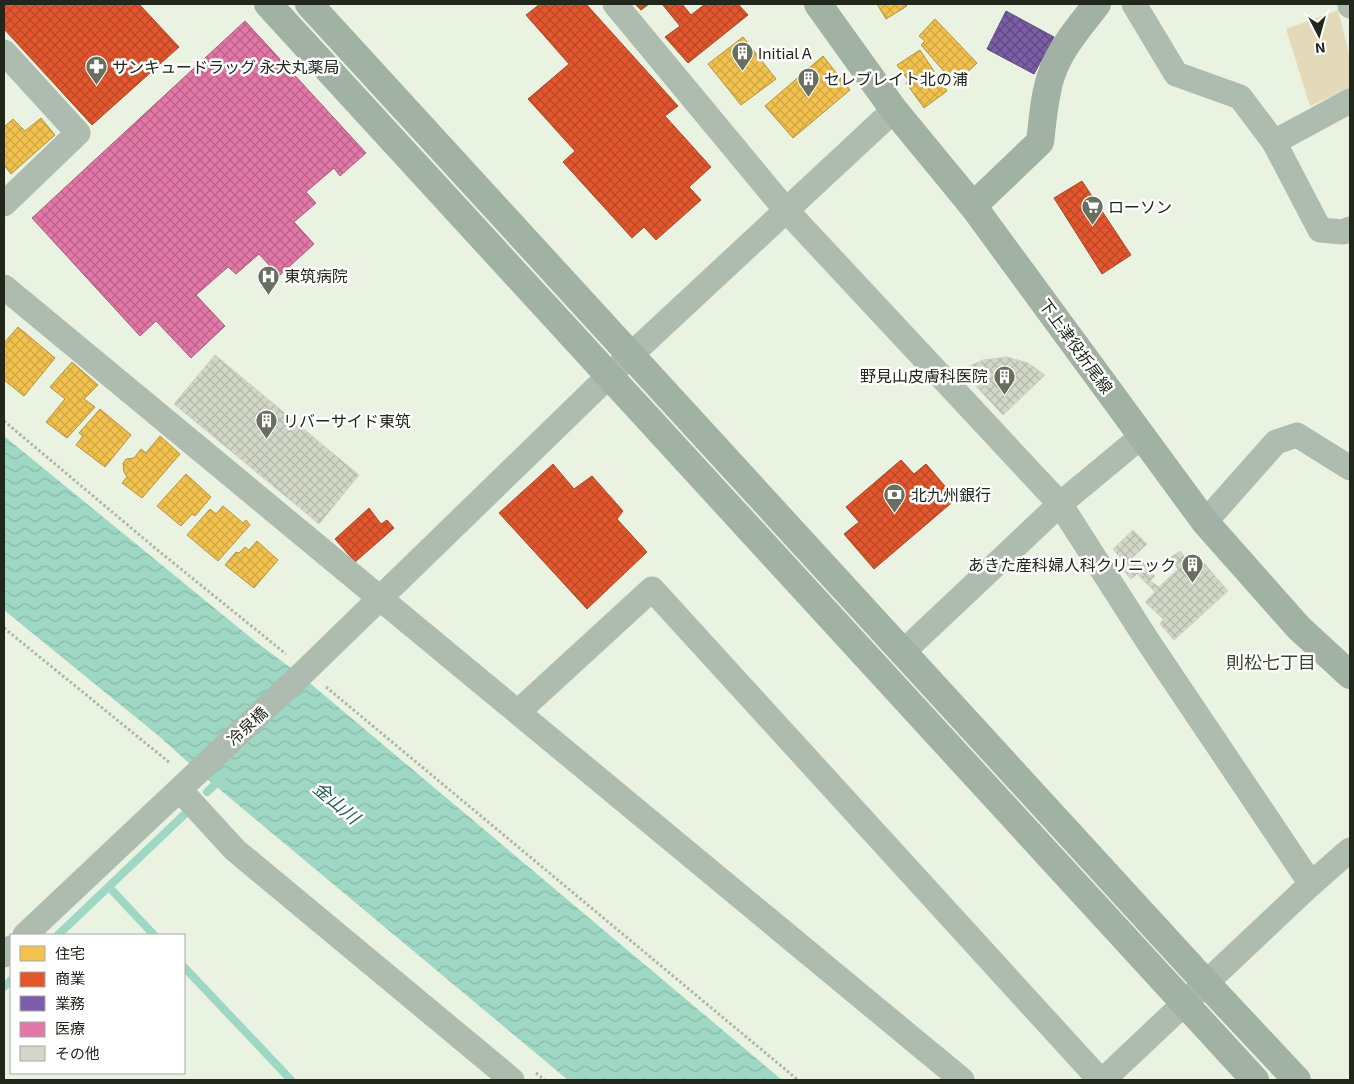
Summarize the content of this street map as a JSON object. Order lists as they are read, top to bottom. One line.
{"streets":{"street":["下上津役折尾線","冷泉橋"]},"crossings":[["下上津役折尾線","冷泉橋"]],"districts":["則松七丁目"],"water":["金山川"],"places":{"building":["Initial A","セレブレイト北の浦","野見山皮膚科医院","リバーサイド東筑","あきた産科婦人科クリニック"],"pharmacy":["サンキュードラッグ 永犬丸薬局"],"supermarket":["ローソン"],"hospital":["東筑病院"],"bank":["北九州銀行"]},"legend":["住宅","商業","業務","医療","その他"],"north":"bottom"}
